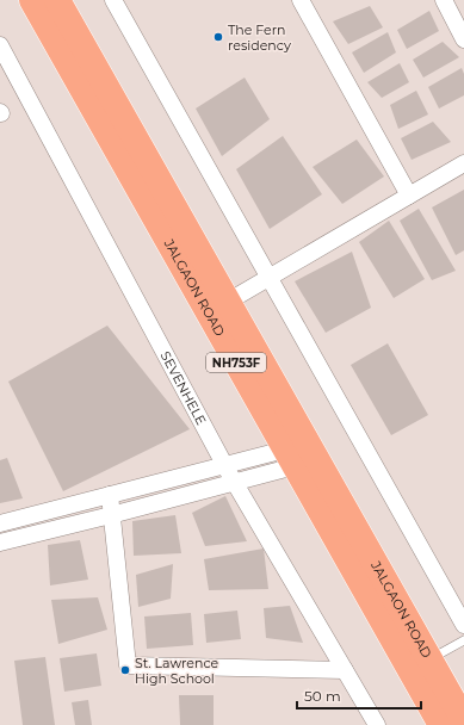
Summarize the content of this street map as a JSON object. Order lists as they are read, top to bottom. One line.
{"streets":{"highway":["JALGAON ROAD","NH753F"],"street":["SEVENHELE"]},"places":["The Fern residency","St. Lawrence High School"],"scale_bar":"50 m"}
